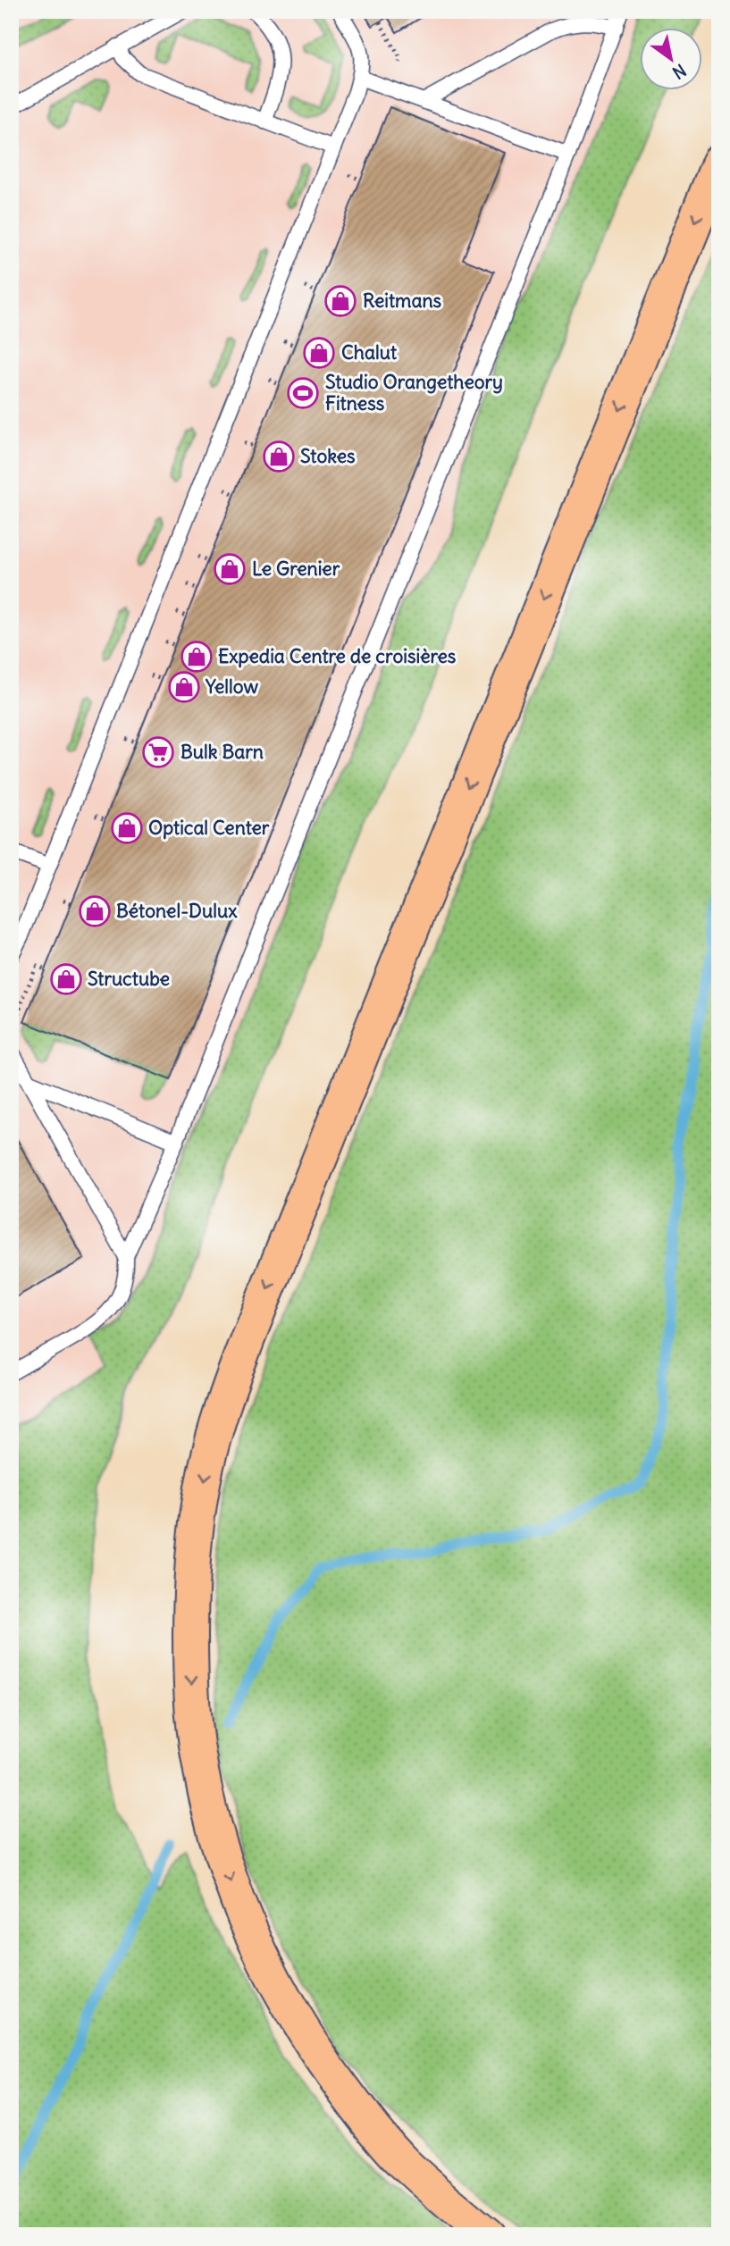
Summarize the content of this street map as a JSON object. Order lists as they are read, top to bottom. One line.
{"places":{"shop":["Reitmans","Chalut","Stokes","Le Grenier","Expedia Centre de croisières","Yellow","Optical Center","Bétonel-Dulux","Structube"],"sports":["Studio Orangetheory Fitness"],"supermarket":["Bulk Barn"]},"north":"bottom right"}
